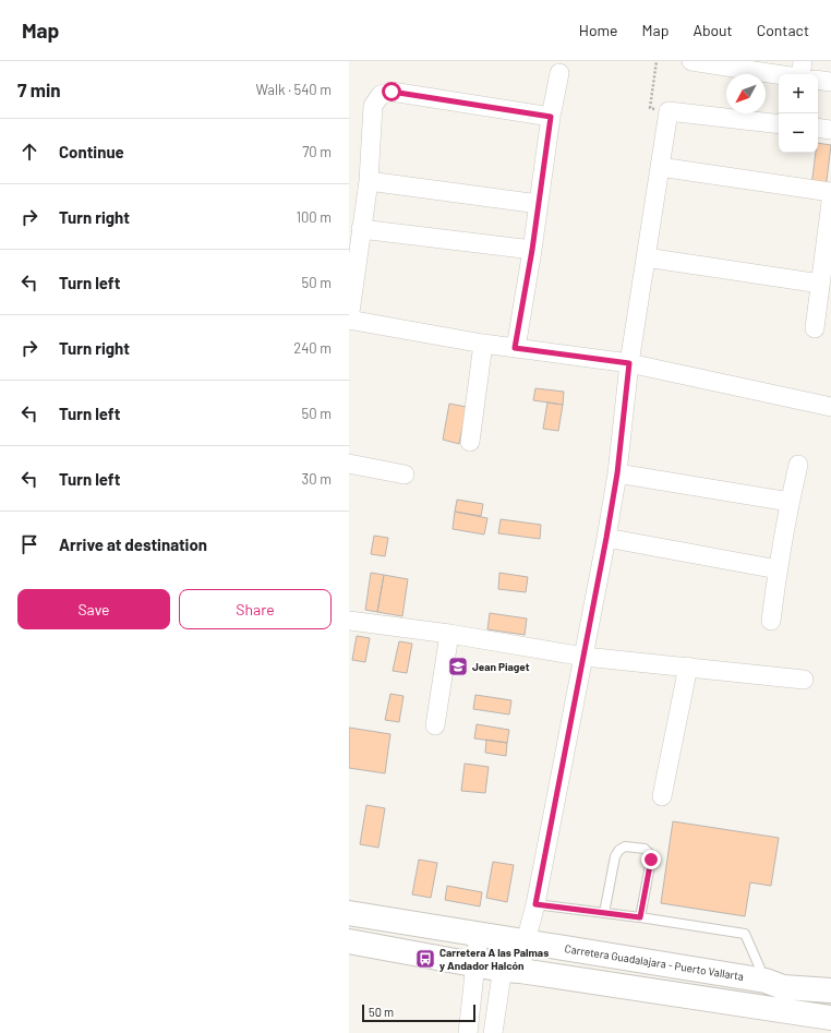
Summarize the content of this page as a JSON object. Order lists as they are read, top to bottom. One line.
{"streets":{"main road":["Carretera Guadalajara - Puerto Vallarta"]},"places":{"school or university":["Jean Piaget"],"bus stop":["Carretera A las Palmas y Andador Halcón"]},"scale_bar":"50 m","north":"bottom left","page":{"header":"Map","nav":["Home","Map","About","Contact"],"heading":["7 min","Walk · 540 m"],"map_buttons":["+","−"],"list":[["Continue","70 m"],["Turn right","100 m"],["Turn left","50 m"],["Turn right","240 m"],["Turn left","50 m"],["Turn left","30 m"],"Arrive at destination"],"buttons":["Save","Share"],"scale":"50 m"}}
